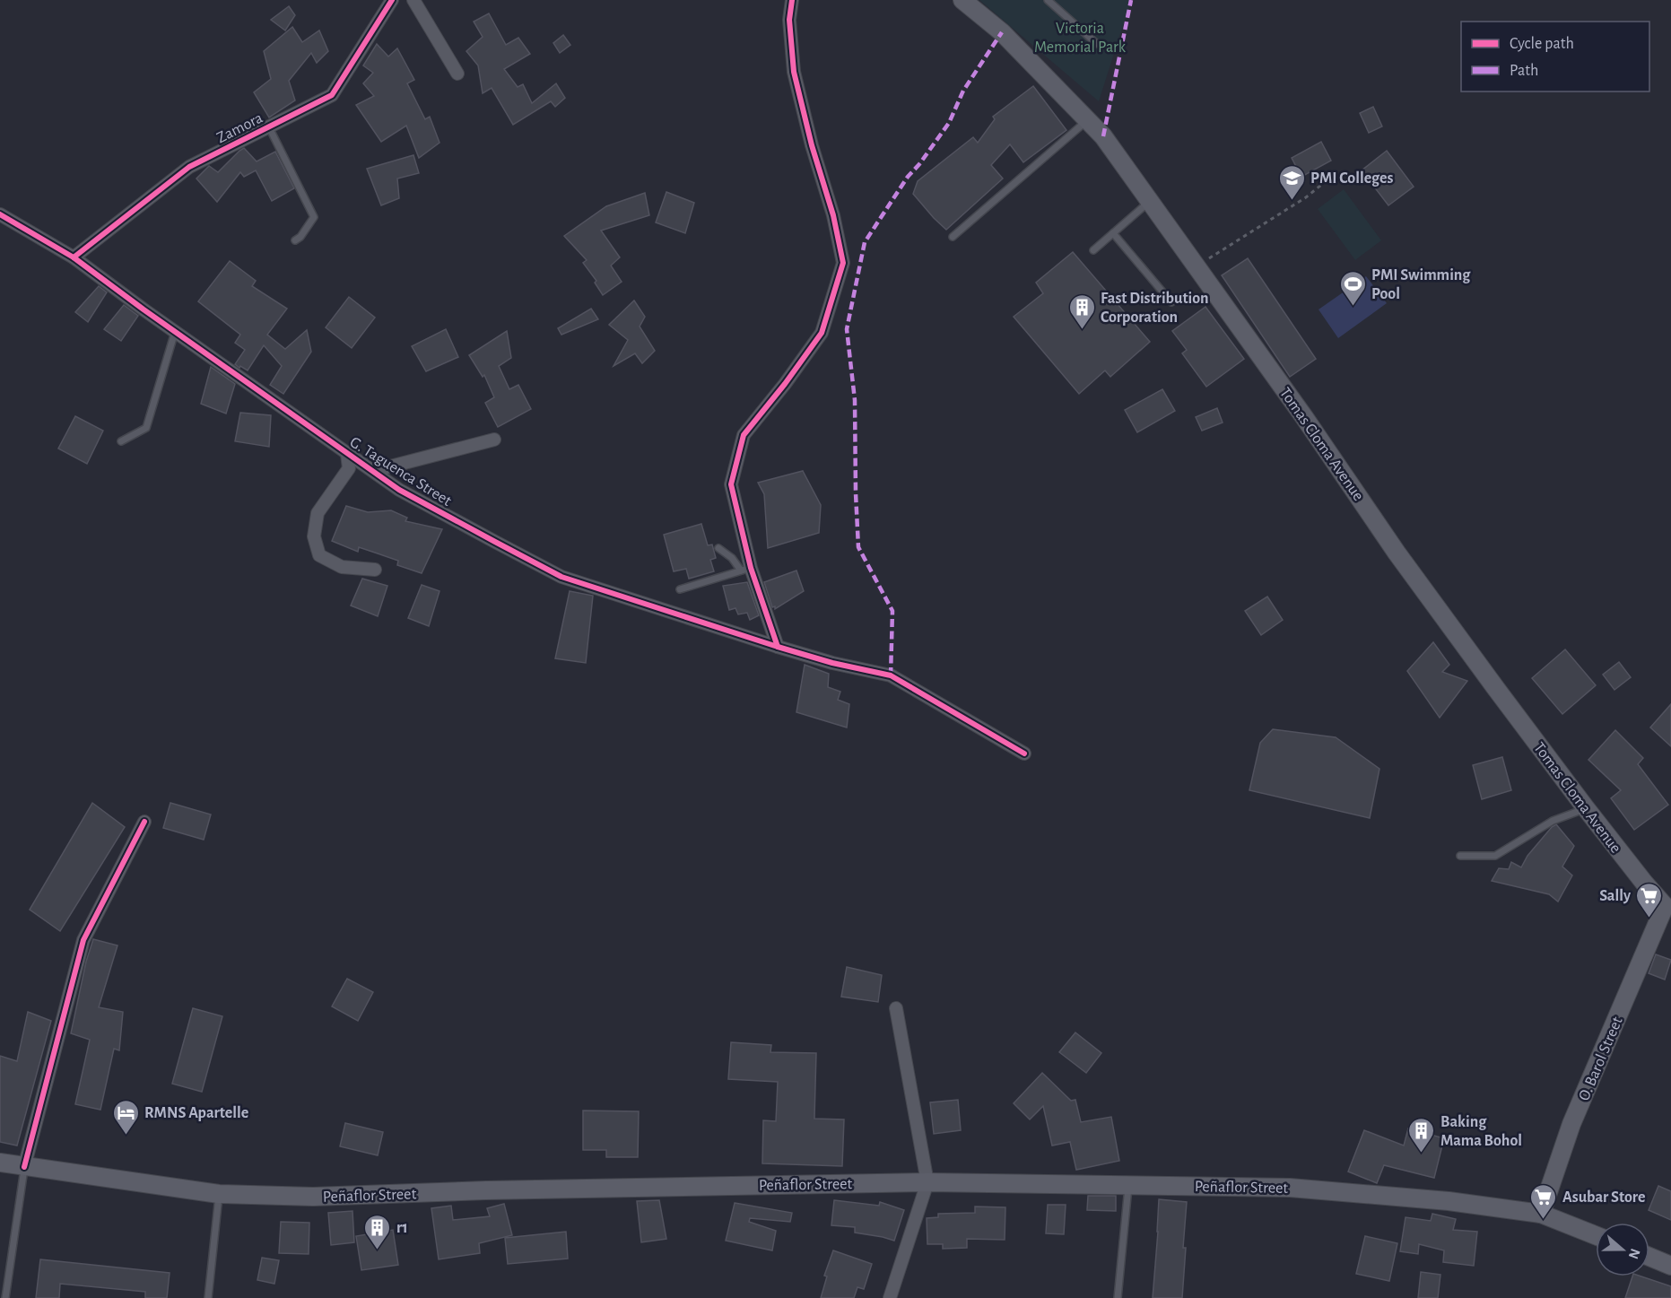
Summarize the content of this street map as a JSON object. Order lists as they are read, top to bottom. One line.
{"streets":{"main road":["Tomas Cloma Avenue","O. Barol Street","Peñaflor Street"],"street":["Zamora","G. Taguenca Street"]},"crossings":[["Zamora","G. Taguenca Street"],["Tomas Cloma Avenue","O. Barol Street"],["O. Barol Street","Peñaflor Street"]],"parks":["Victoria Memorial Park"],"places":{"school or university":["PMI Colleges"],"sports":["PMI Swimming Pool"],"building":["Fast Distribution Corporation","Baking Mama Bohol","r1"],"supermarket":["Sally","Asubar Store"],"hotel":["RMNS Apartelle"]},"legend":["Cycle path","Path"],"north":"right"}
